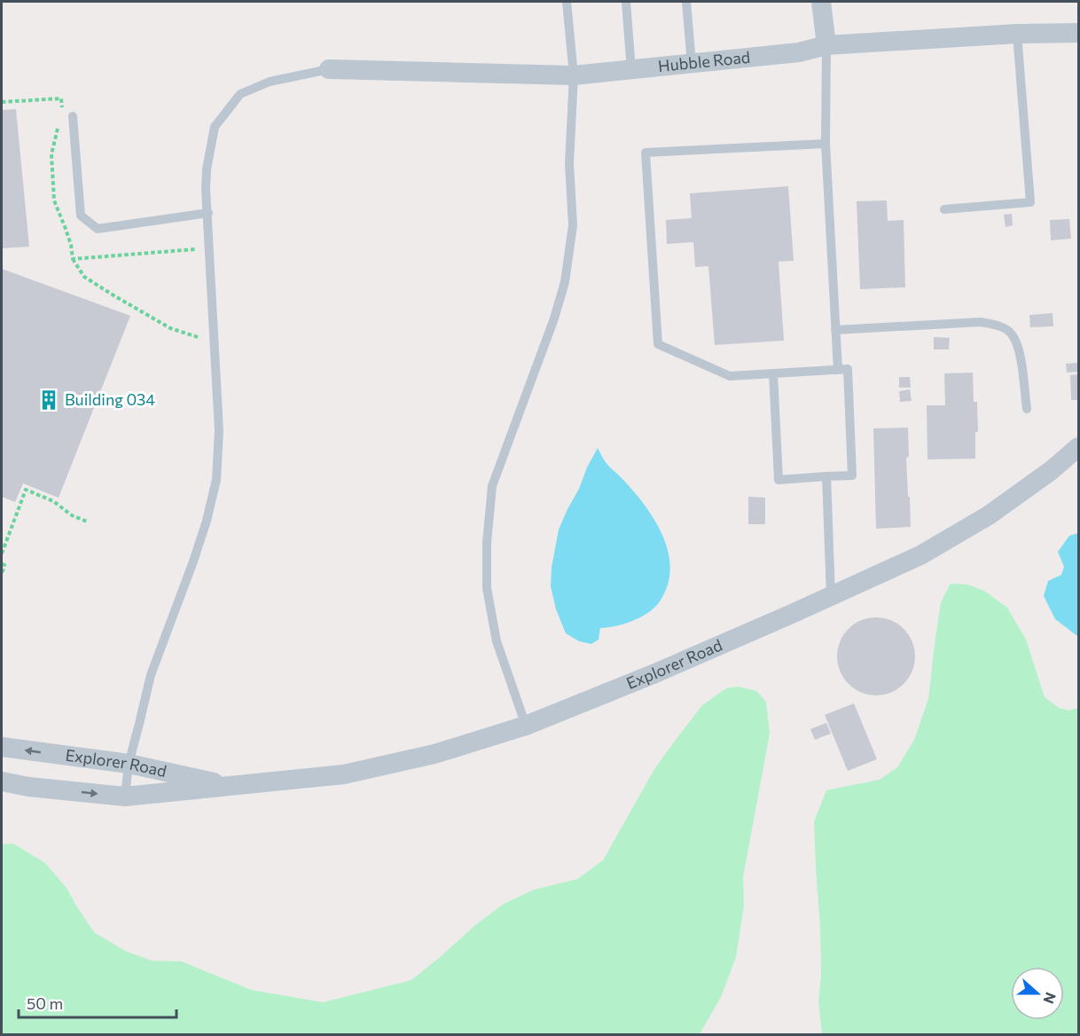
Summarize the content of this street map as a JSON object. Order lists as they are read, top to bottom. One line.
{"streets":{"street":["Hubble Road","Explorer Road"]},"places":{"building":["Building 034"]},"scale_bar":"50 m","north":"right"}
